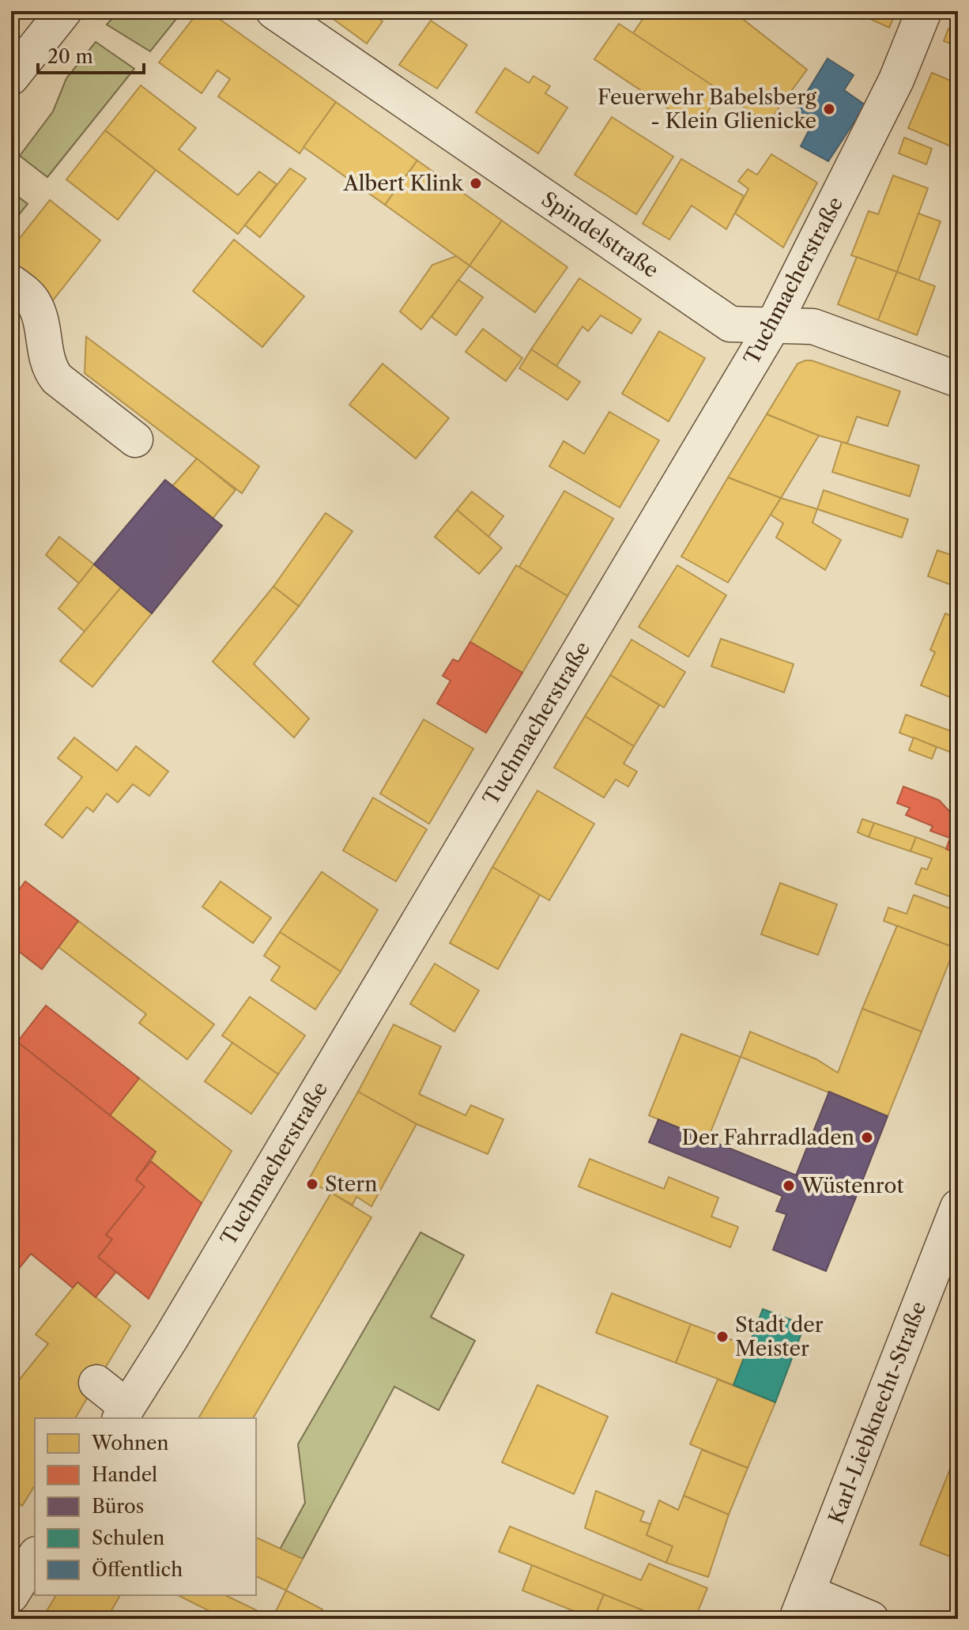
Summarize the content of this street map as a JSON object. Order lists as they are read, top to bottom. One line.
{"streets":{"street":["Spindelstraße","Tuchmacherstraße","Karl-Liebknecht-Straße"]},"crossings":[["Spindelstraße","Tuchmacherstraße"]],"places":["Feuerwehr Babelsberg - Klein Glienicke","Albert Klink","Der Fahrradladen","Stern","Wüstenrot","Stadt der Meister"],"legend":["Wohnen","Handel","Büros","Schulen","Öffentlich"],"scale_bar":"20 m"}
